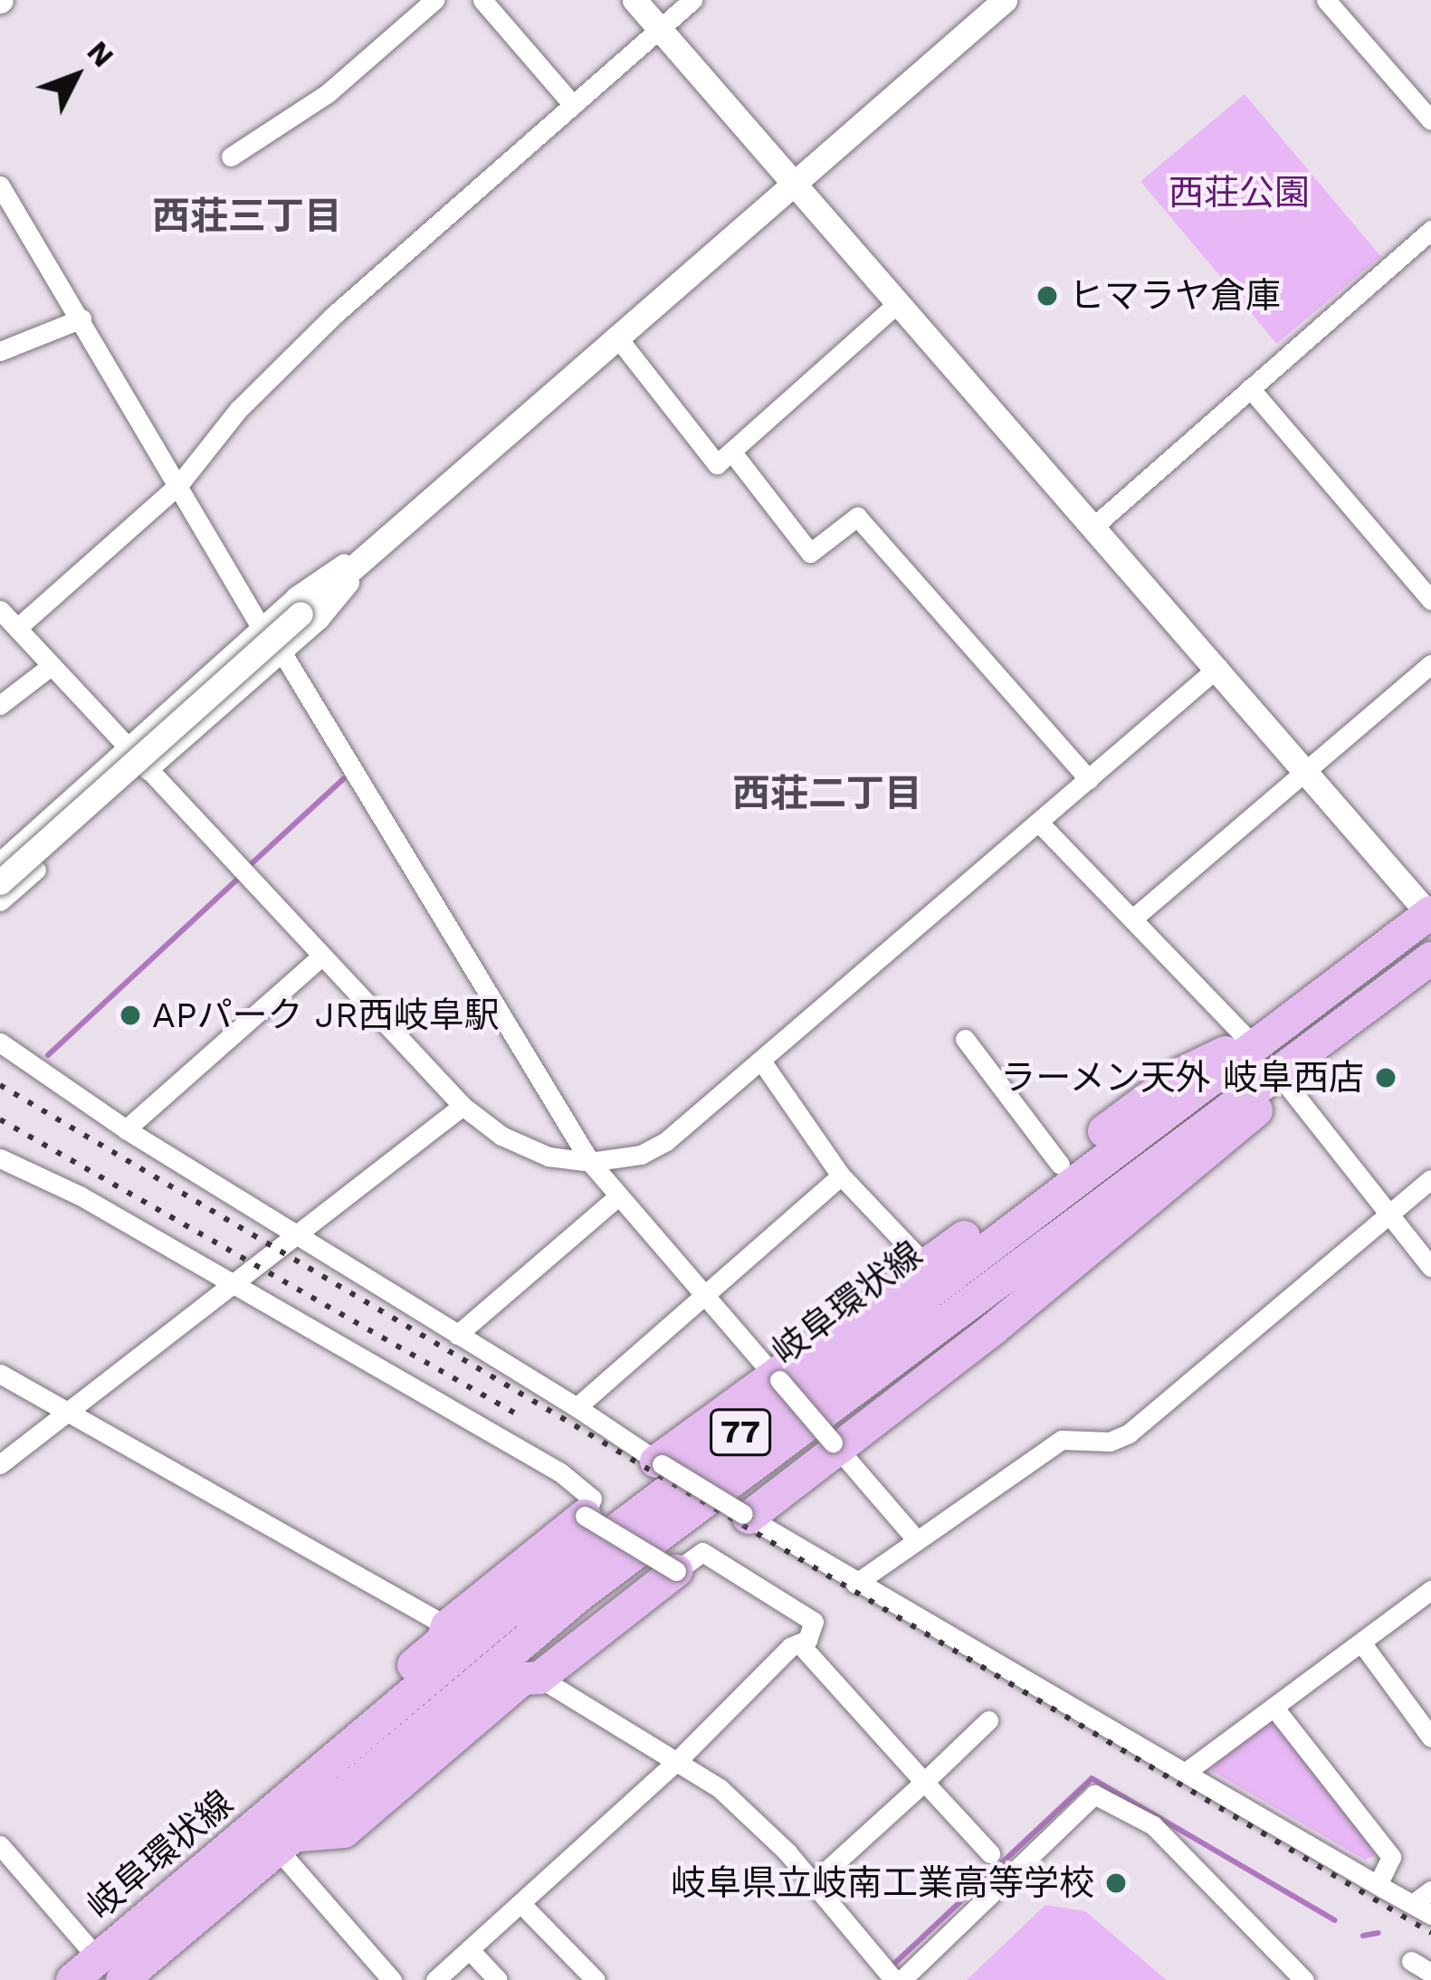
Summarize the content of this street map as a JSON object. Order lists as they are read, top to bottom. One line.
{"streets":{"main road":["岐阜環状線","77"]},"districts":["西荘三丁目","西荘二丁目"],"parks":["西荘公園"],"places":["ヒマラヤ倉庫","APパーク JR西岐阜駅","ラーメン天外 岐阜西店","岐阜県立岐南工業高等学校"],"north":"top right"}
